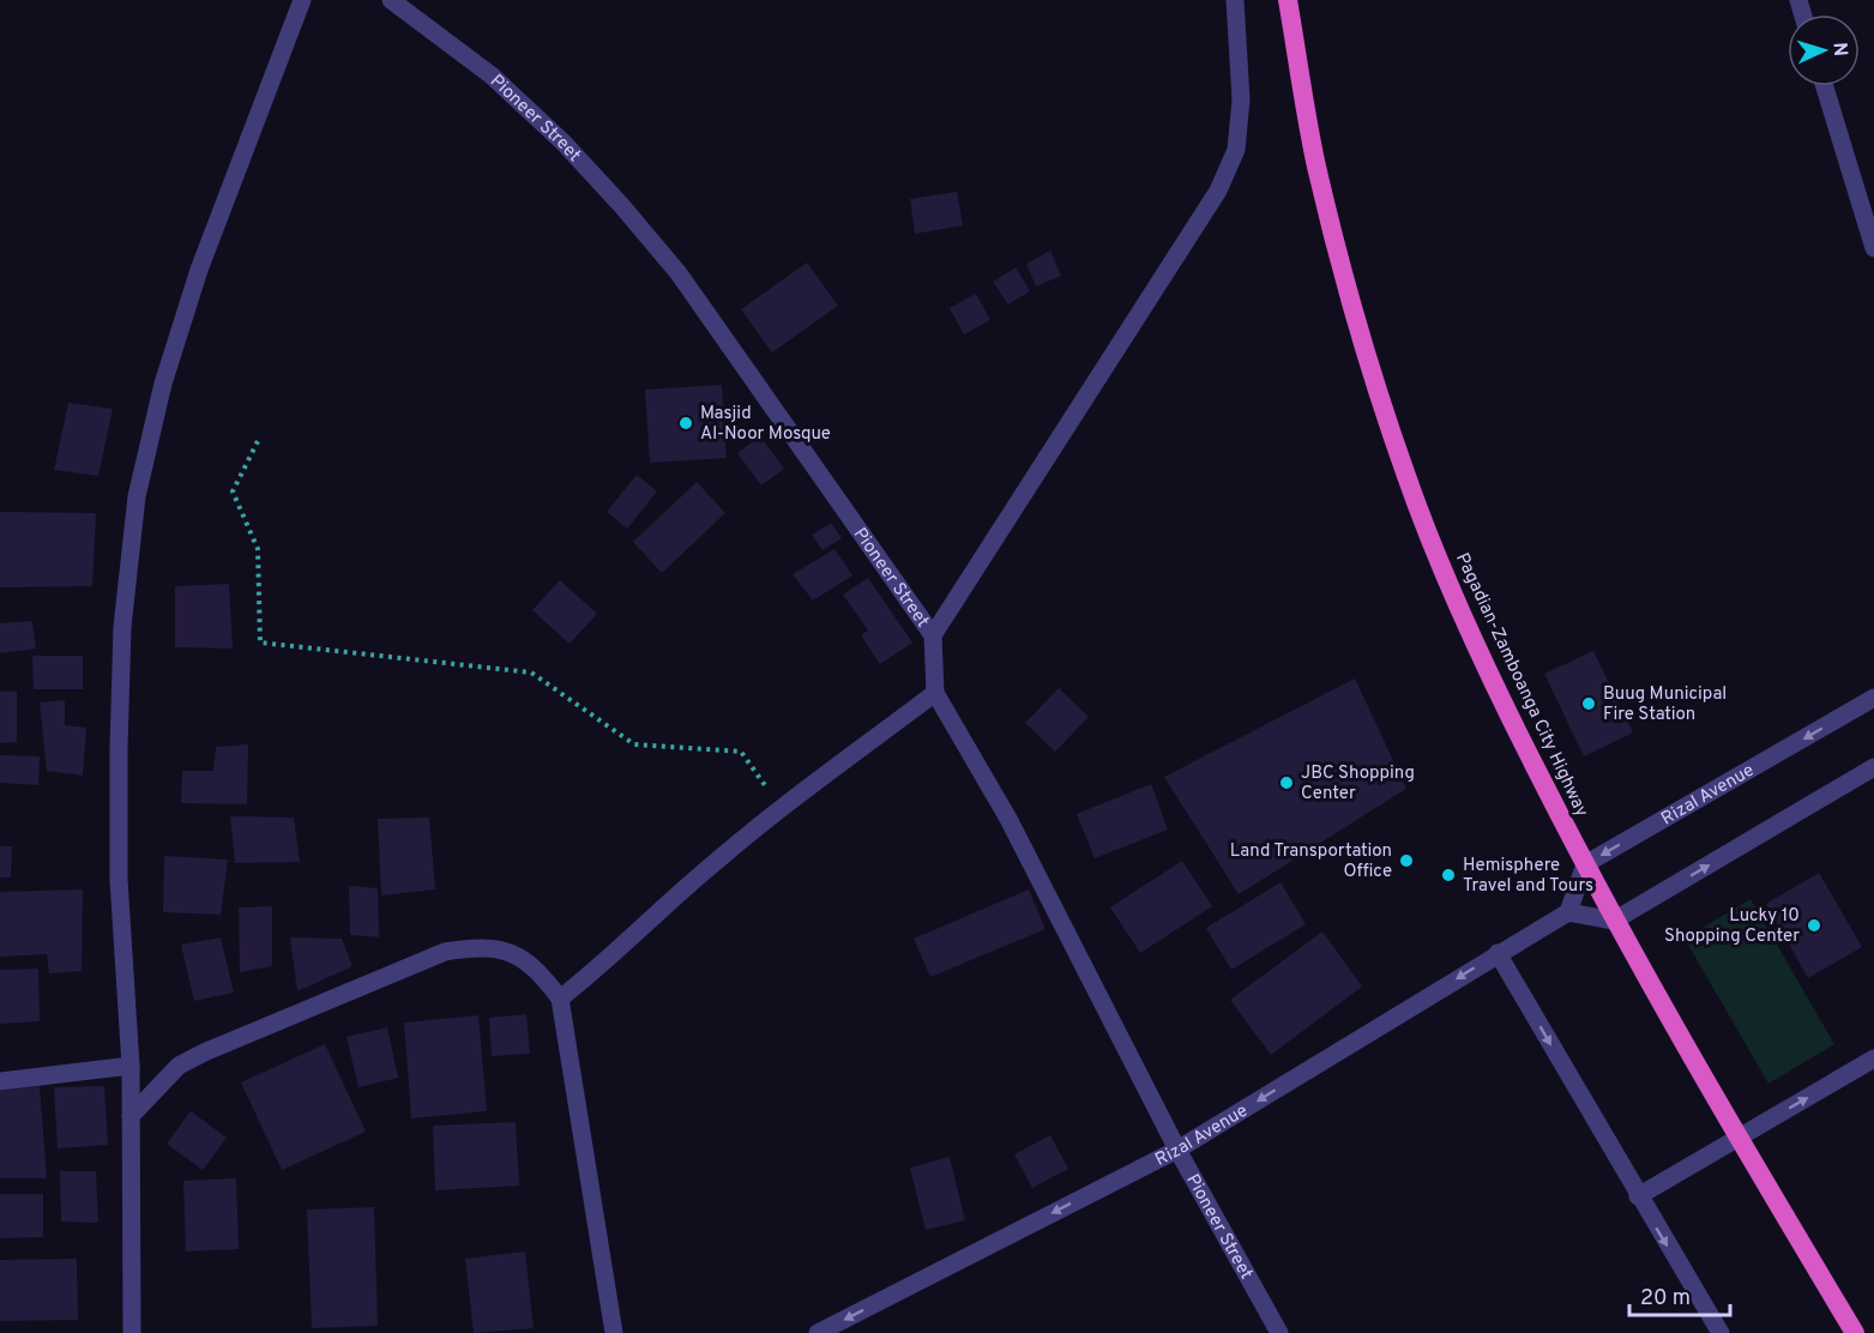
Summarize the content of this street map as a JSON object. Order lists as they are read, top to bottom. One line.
{"streets":{"highway":["Pagadian-Zamboanga City Highway"],"street":["Pioneer Street","Rizal Avenue"]},"crossings":[["Pioneer Street","Rizal Avenue"],["Pagadian-Zamboanga City Highway","Rizal Avenue"]],"one_way":["Rizal Avenue"],"places":["Masjid Al-Noor Mosque","Buug Municipal Fire Station","JBC Shopping Center","Land Transportation Office","Hemisphere Travel and Tours","Lucky 10 Shopping Center"],"scale_bar":"20 m","north":"right"}
